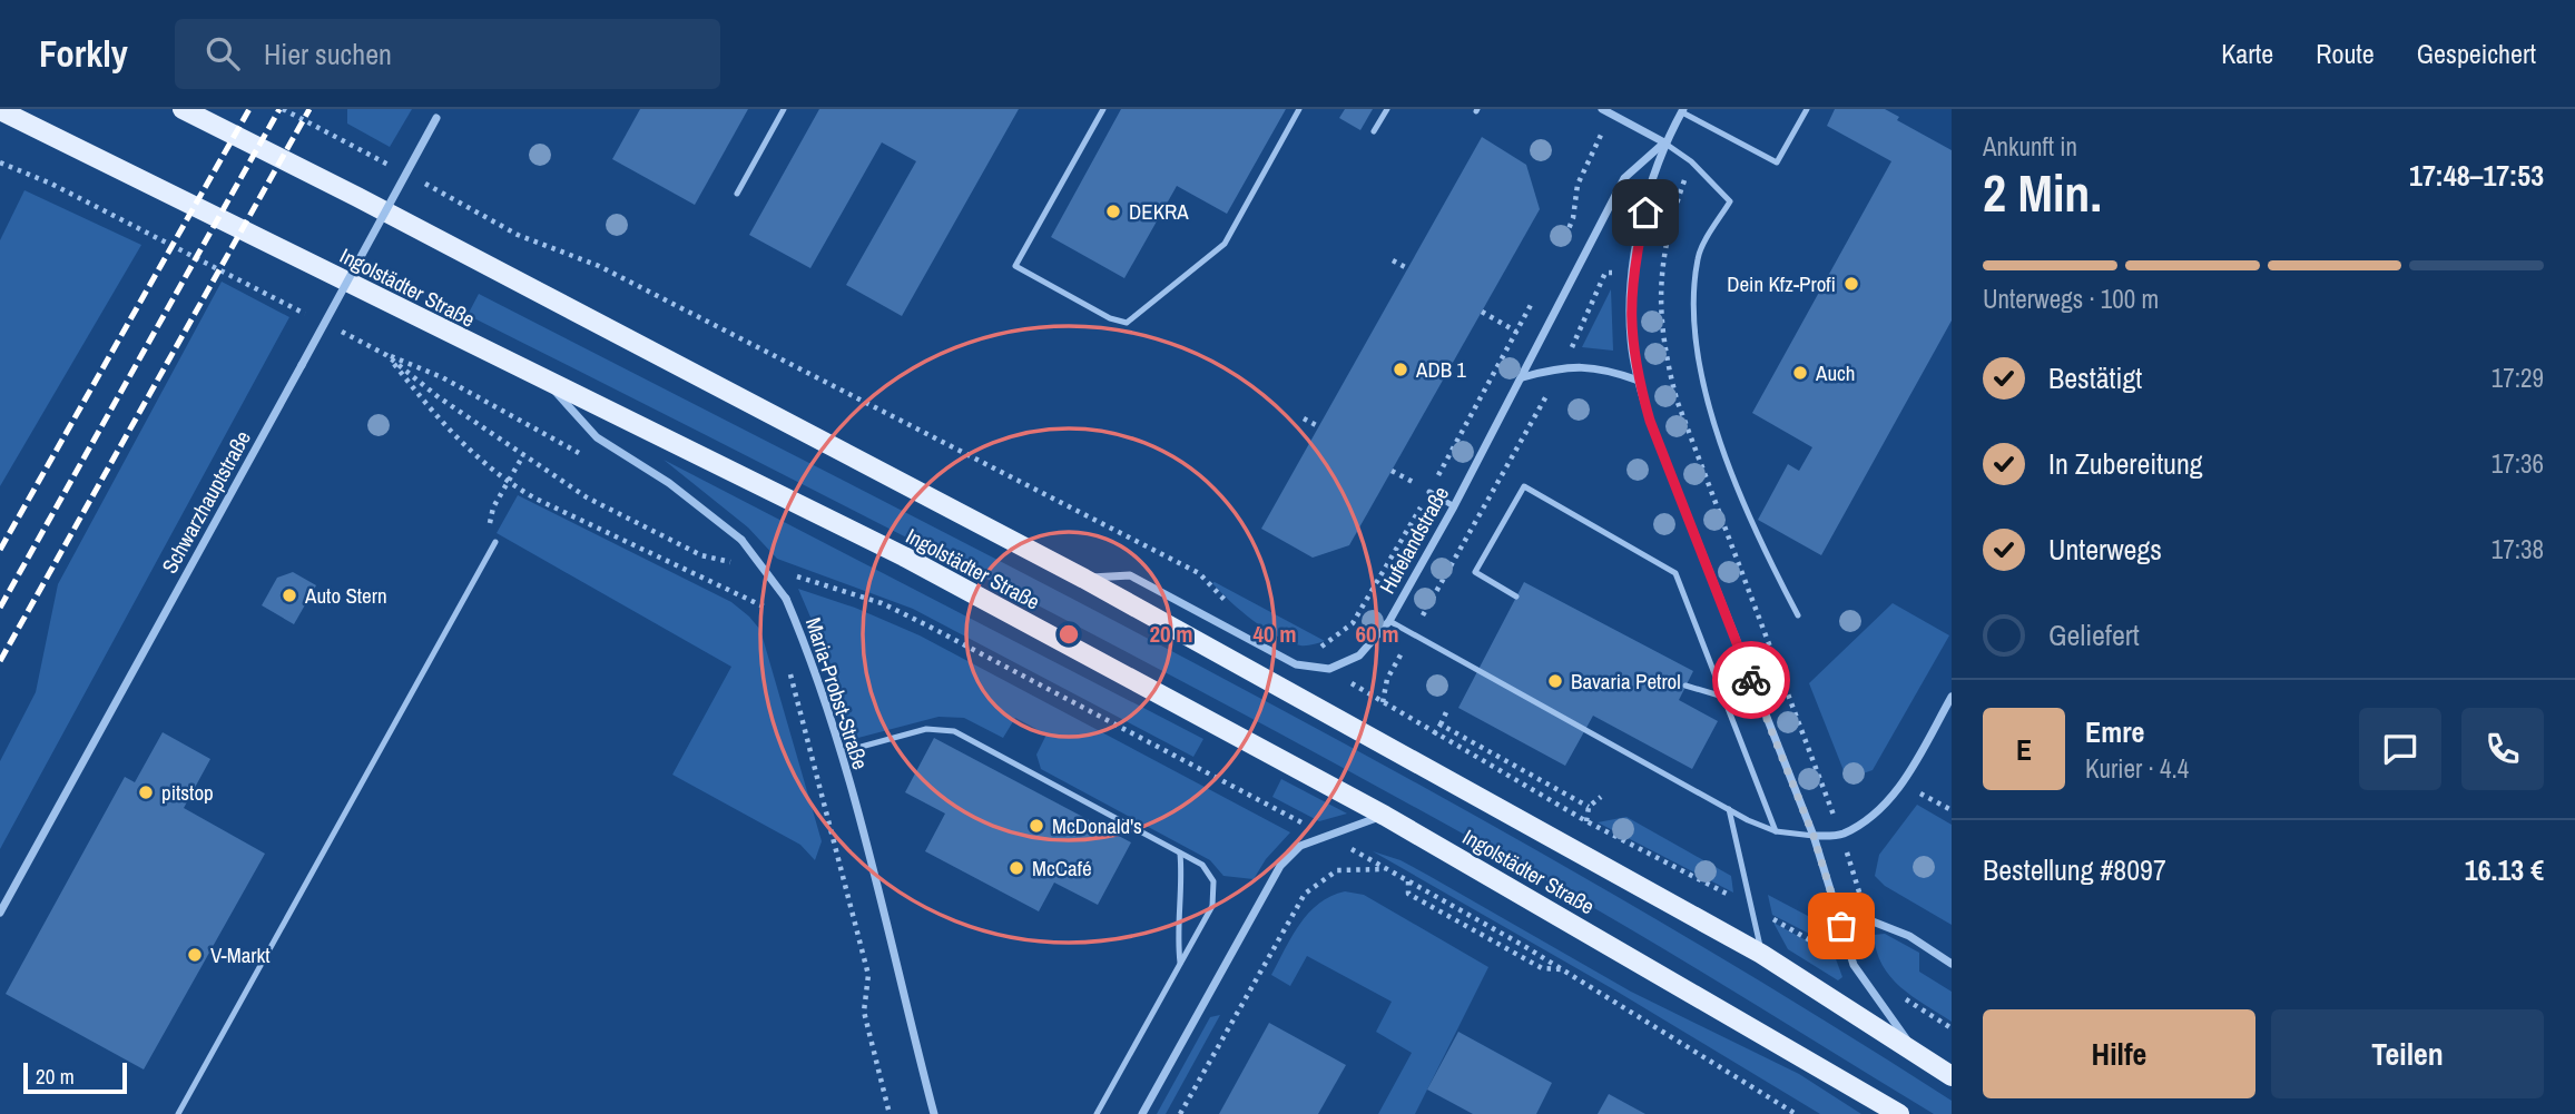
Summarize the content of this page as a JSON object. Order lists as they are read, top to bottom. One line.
{"streets":{"main road":["Ingolstädter Straße"],"street":["Schwarzhauptstraße","Hufelandstraße","Maria-Probst-Straße"]},"crossings":[["Ingolstädter Straße","Hufelandstraße"],["Ingolstädter Straße","Maria-Probst-Straße"]],"places":["DEKRA","Dein Kfz-Profi","ADB 1","Auch","Auto Stern","Bavaria Petrol","pitstop","McDonald's","McCafé","V-Markt"],"scale_bar":"20 m","page":{"header":"Forkly","search":"Hier suchen","nav":["Karte","Route","Gespeichert"],"heading":["2 Min.","Ankunft in","17:48–17:53"],"panel":["Emre","Kurier · 4.4","Bestellung #8097","16.13 €"],"bar":"Unterwegs · 100 m","list":[["Bestätigt","17:29"],["In Zubereitung","17:36"],["Unterwegs","17:38"],"Geliefert"],"round":"E","buttons":["Hilfe","Teilen"],"scale":"20 m"},"rings":["20 m","40 m","60 m"]}
